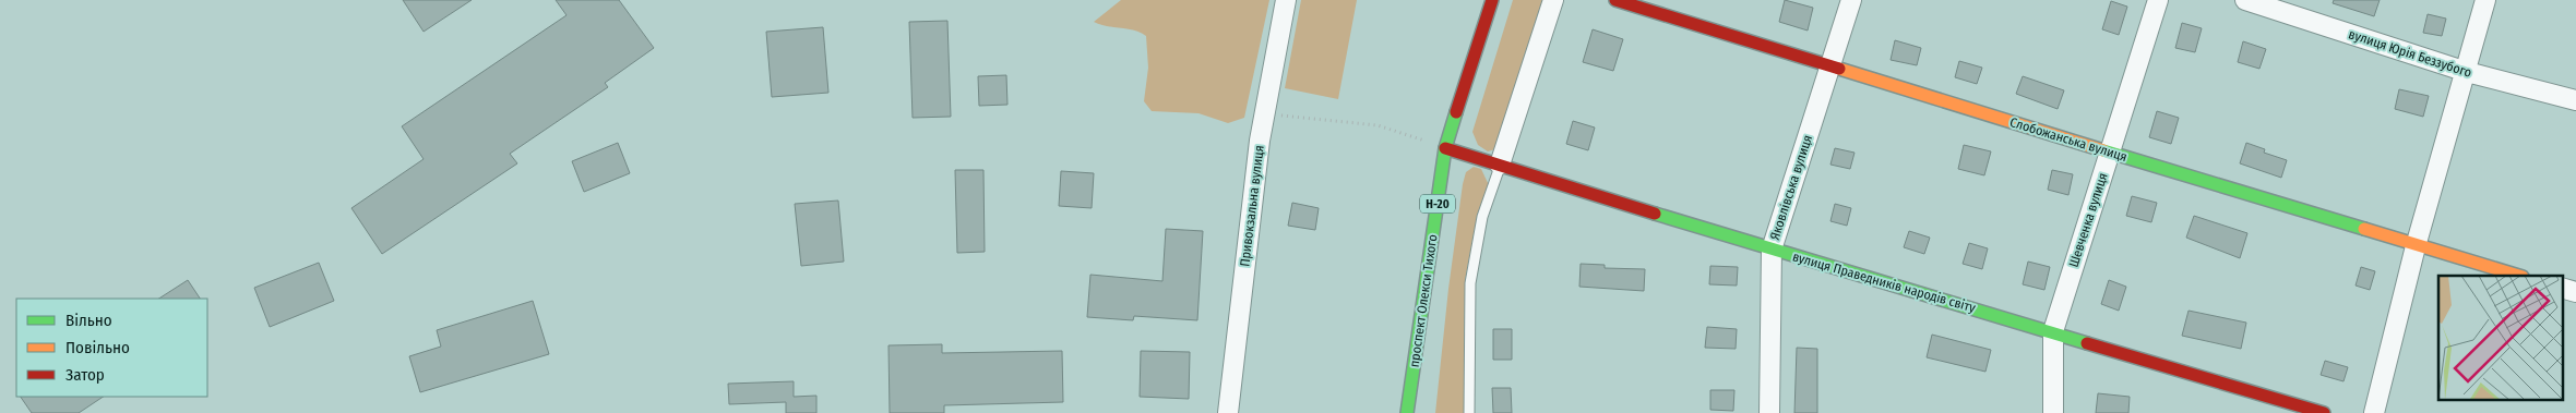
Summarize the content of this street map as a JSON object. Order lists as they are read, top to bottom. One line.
{"streets":{"street":["вулиця Юрія Беззубого","Слобожанська вулиця","Яковлівська вулиця","Н-20","Привокзальна вулиця","Шевченка вулиця","вулиця Праведників народів світу","проспект Олекси Тихого"]},"crossings":[["Слобожанська вулиця","Яковлівська вулиця"],["Слобожанська вулиця","Шевченка вулиця"],["Яковлівська вулиця","вулиця Праведників народів світу"],["Шевченка вулиця","вулиця Праведників народів світу"],["вулиця Праведників народів світу","проспект Олекси Тихого"]],"legend":["Вільно","Повільно","Затор"]}
